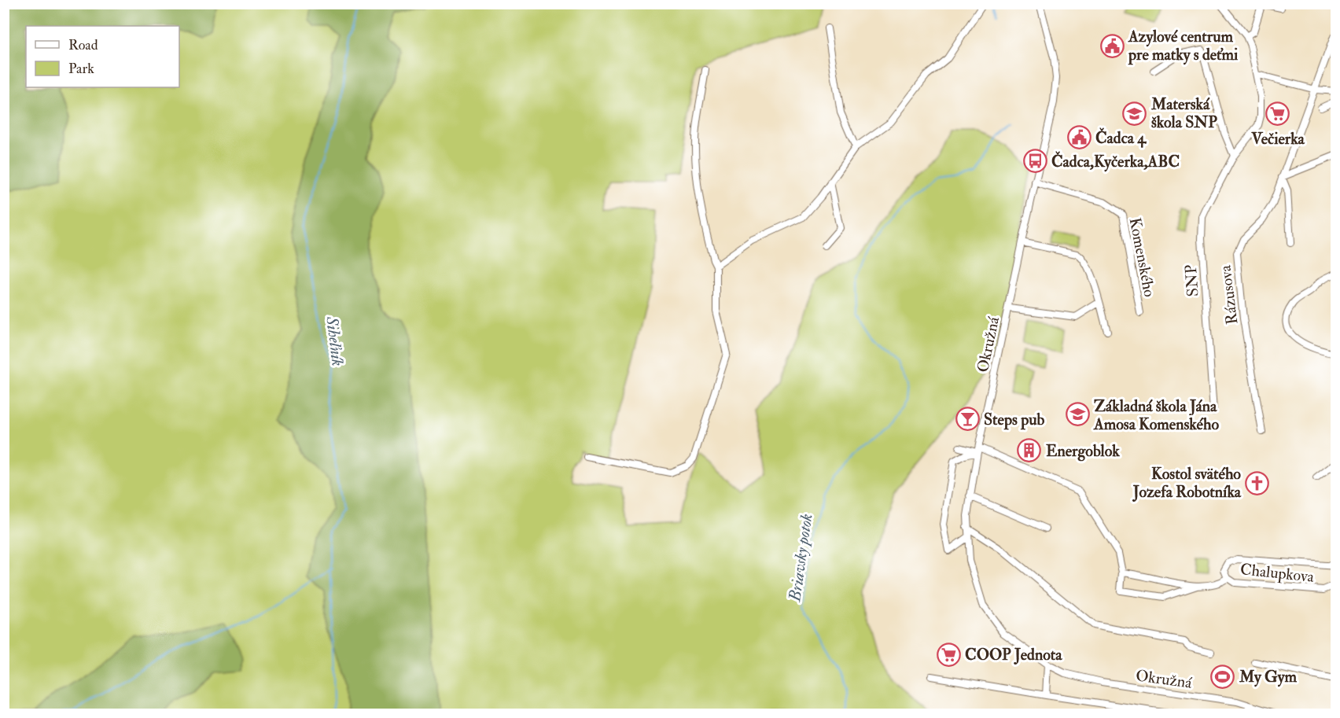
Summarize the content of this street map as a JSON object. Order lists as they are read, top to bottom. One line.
{"streets":{"street":["Komenského","SNP","Rázusova","Okružná","Chalupkova"]},"crossings":[["Komenského","Okružná"]],"water":["Siheľník","Briavsky potok"],"places":{"public building":["Azylové centrum pre matky s deťmi","Čadca 4"],"school or university":["Materská škola SNP","Základná škola Jána Amosa Komenského"],"supermarket":["Večierka","COOP Jednota"],"bus stop":["Čadca,Kyčerka,ABC"],"bar":["Steps pub"],"building":["Energoblok"],"church":["Kostol svätého Jozefa Robotníka"],"sports":["My Gym"]},"legend":["Road","Park"]}
